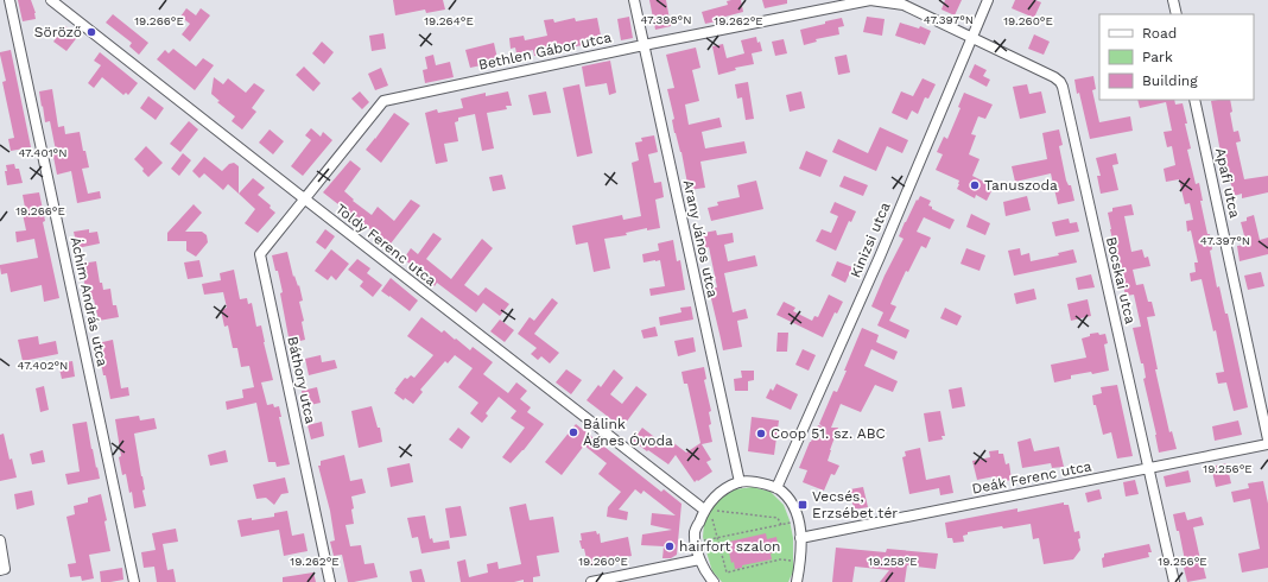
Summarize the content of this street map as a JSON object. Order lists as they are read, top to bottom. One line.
{"streets":{"street":["Bethlen Gábor utca","Apafi utca","Arany János utca","Kinizsi utca","Toldy Ferenc utca","Bocskai utca","Áchim András utca","Báthory utca","Deák Ferenc utca"]},"crossings":[["Bethlen Gábor utca","Arany János utca"],["Bethlen Gábor utca","Kinizsi utca"],["Bethlen Gábor utca","Toldy Ferenc utca"],["Bethlen Gábor utca","Bocskai utca"],["Bethlen Gábor utca","Báthory utca"],["Kinizsi utca","Bocskai utca"],["Toldy Ferenc utca","Báthory utca"],["Bocskai utca","Deák Ferenc utca"]],"places":{"other":["Söröző","Tanuszoda","Bálink Ágnes Óvoda","Coop 51. sz. ABC","hairfort szalon"],"transit":["Vecsés, Erzsébet tér"]},"legend":["Road","Park","Building"],"coordinates":["47.398°N","47.397°N","19.266°E","19.264°E","19.262°E","19.260°E","47.401°N","47.402°N","19.256°E","19.258°E"]}
